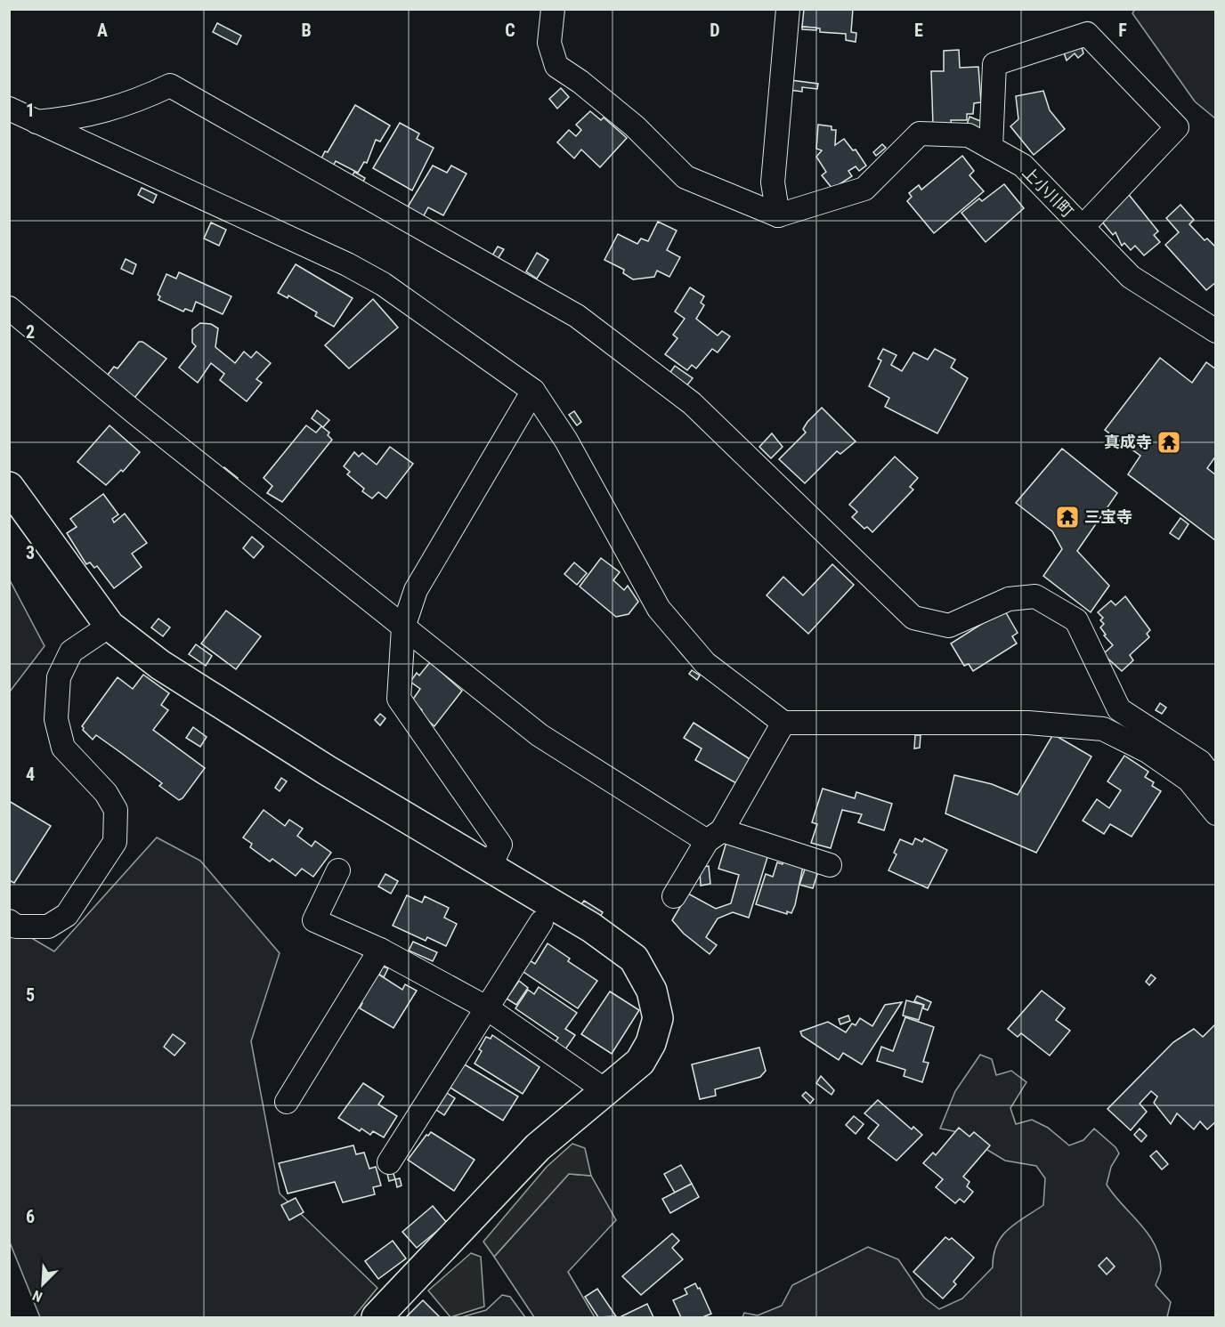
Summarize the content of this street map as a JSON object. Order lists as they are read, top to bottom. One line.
{"streets":{"street":["上小川町"]},"places":{"temple":["真成寺","三宝寺"]},"north":"bottom left","grid":{"columns":["A","B","C","D","E","F"],"rows":["1","2","3","4","5","6"]}}
